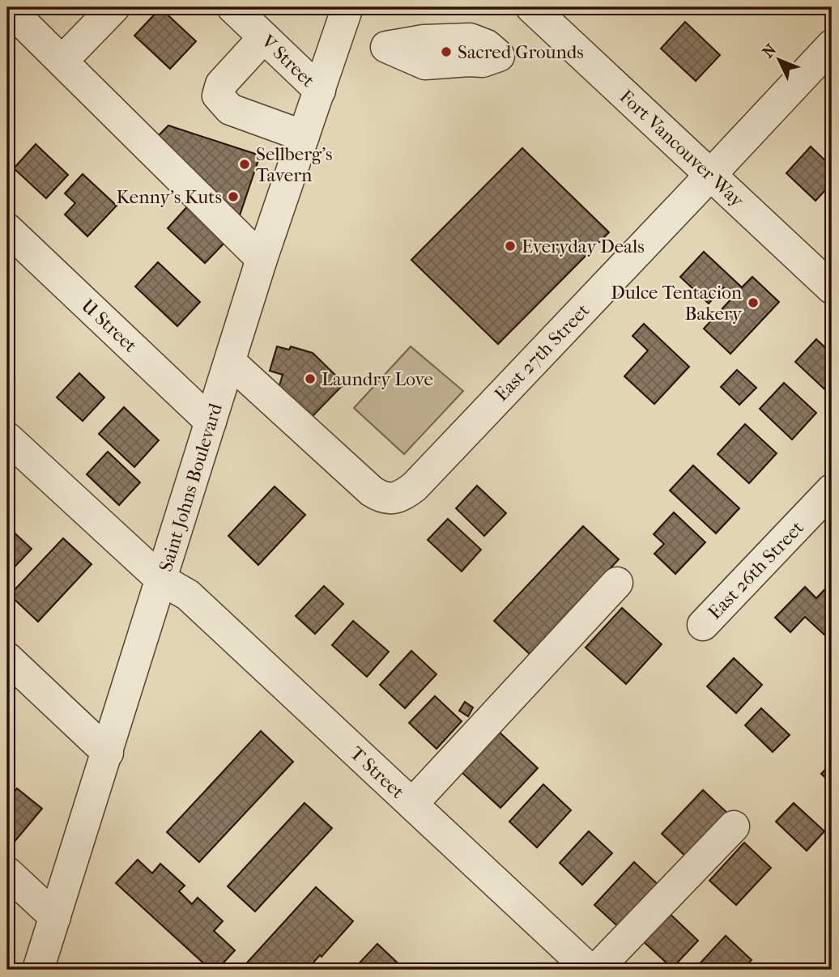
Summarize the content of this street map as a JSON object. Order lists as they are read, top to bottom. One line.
{"streets":{"street":["V Street","Fort Vancouver Way","U Street","East 27th Street","Saint Johns Boulevard","East 26th Street","T Street"]},"crossings":[["V Street","Saint Johns Boulevard"],["Fort Vancouver Way","East 27th Street"],["U Street","Saint Johns Boulevard"],["East 27th Street","Saint Johns Boulevard"],["Saint Johns Boulevard","T Street"]],"places":["Sacred Grounds","Sellberg's Tavern","Kenny's Kuts","Everyday Deals","Dulce Tentacion Bakery","Laundry Love"],"north":"top left"}
